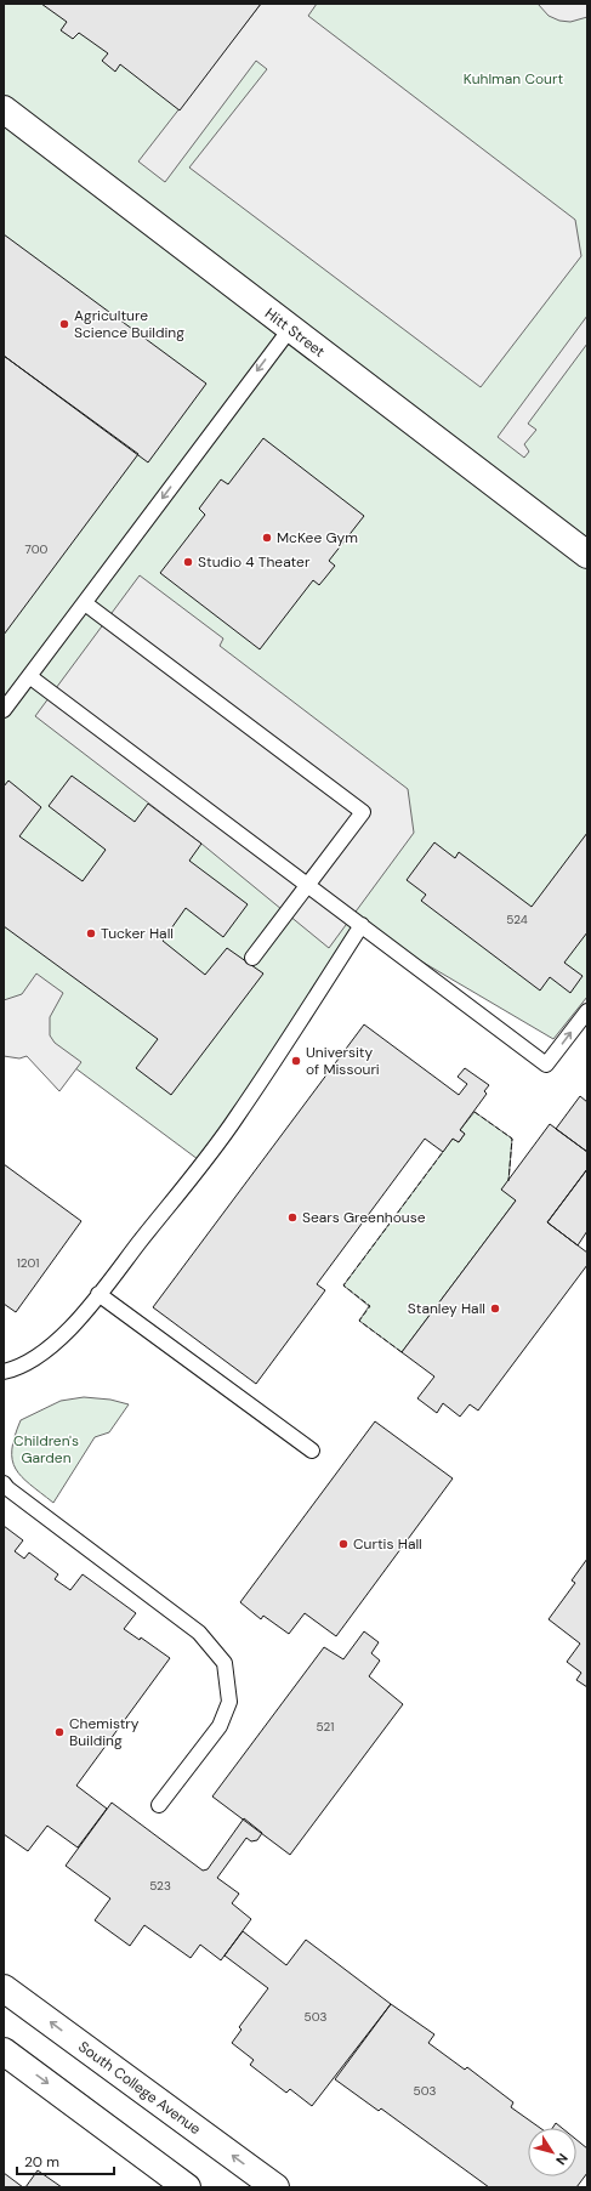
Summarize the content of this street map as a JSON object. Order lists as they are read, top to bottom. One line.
{"streets":{"street":["Hitt Street","South College Avenue"]},"parks":["Kuhlman Court","Children's Garden"],"places":["Agriculture Science Building","McKee Gym","Studio 4 Theater","Tucker Hall","University of Missouri","Sears Greenhouse","Stanley Hall","Curtis Hall","Chemistry Building"],"house_numbers":["700","524","1201","521","523","503","503"],"scale_bar":"20 m","north":"bottom right"}
